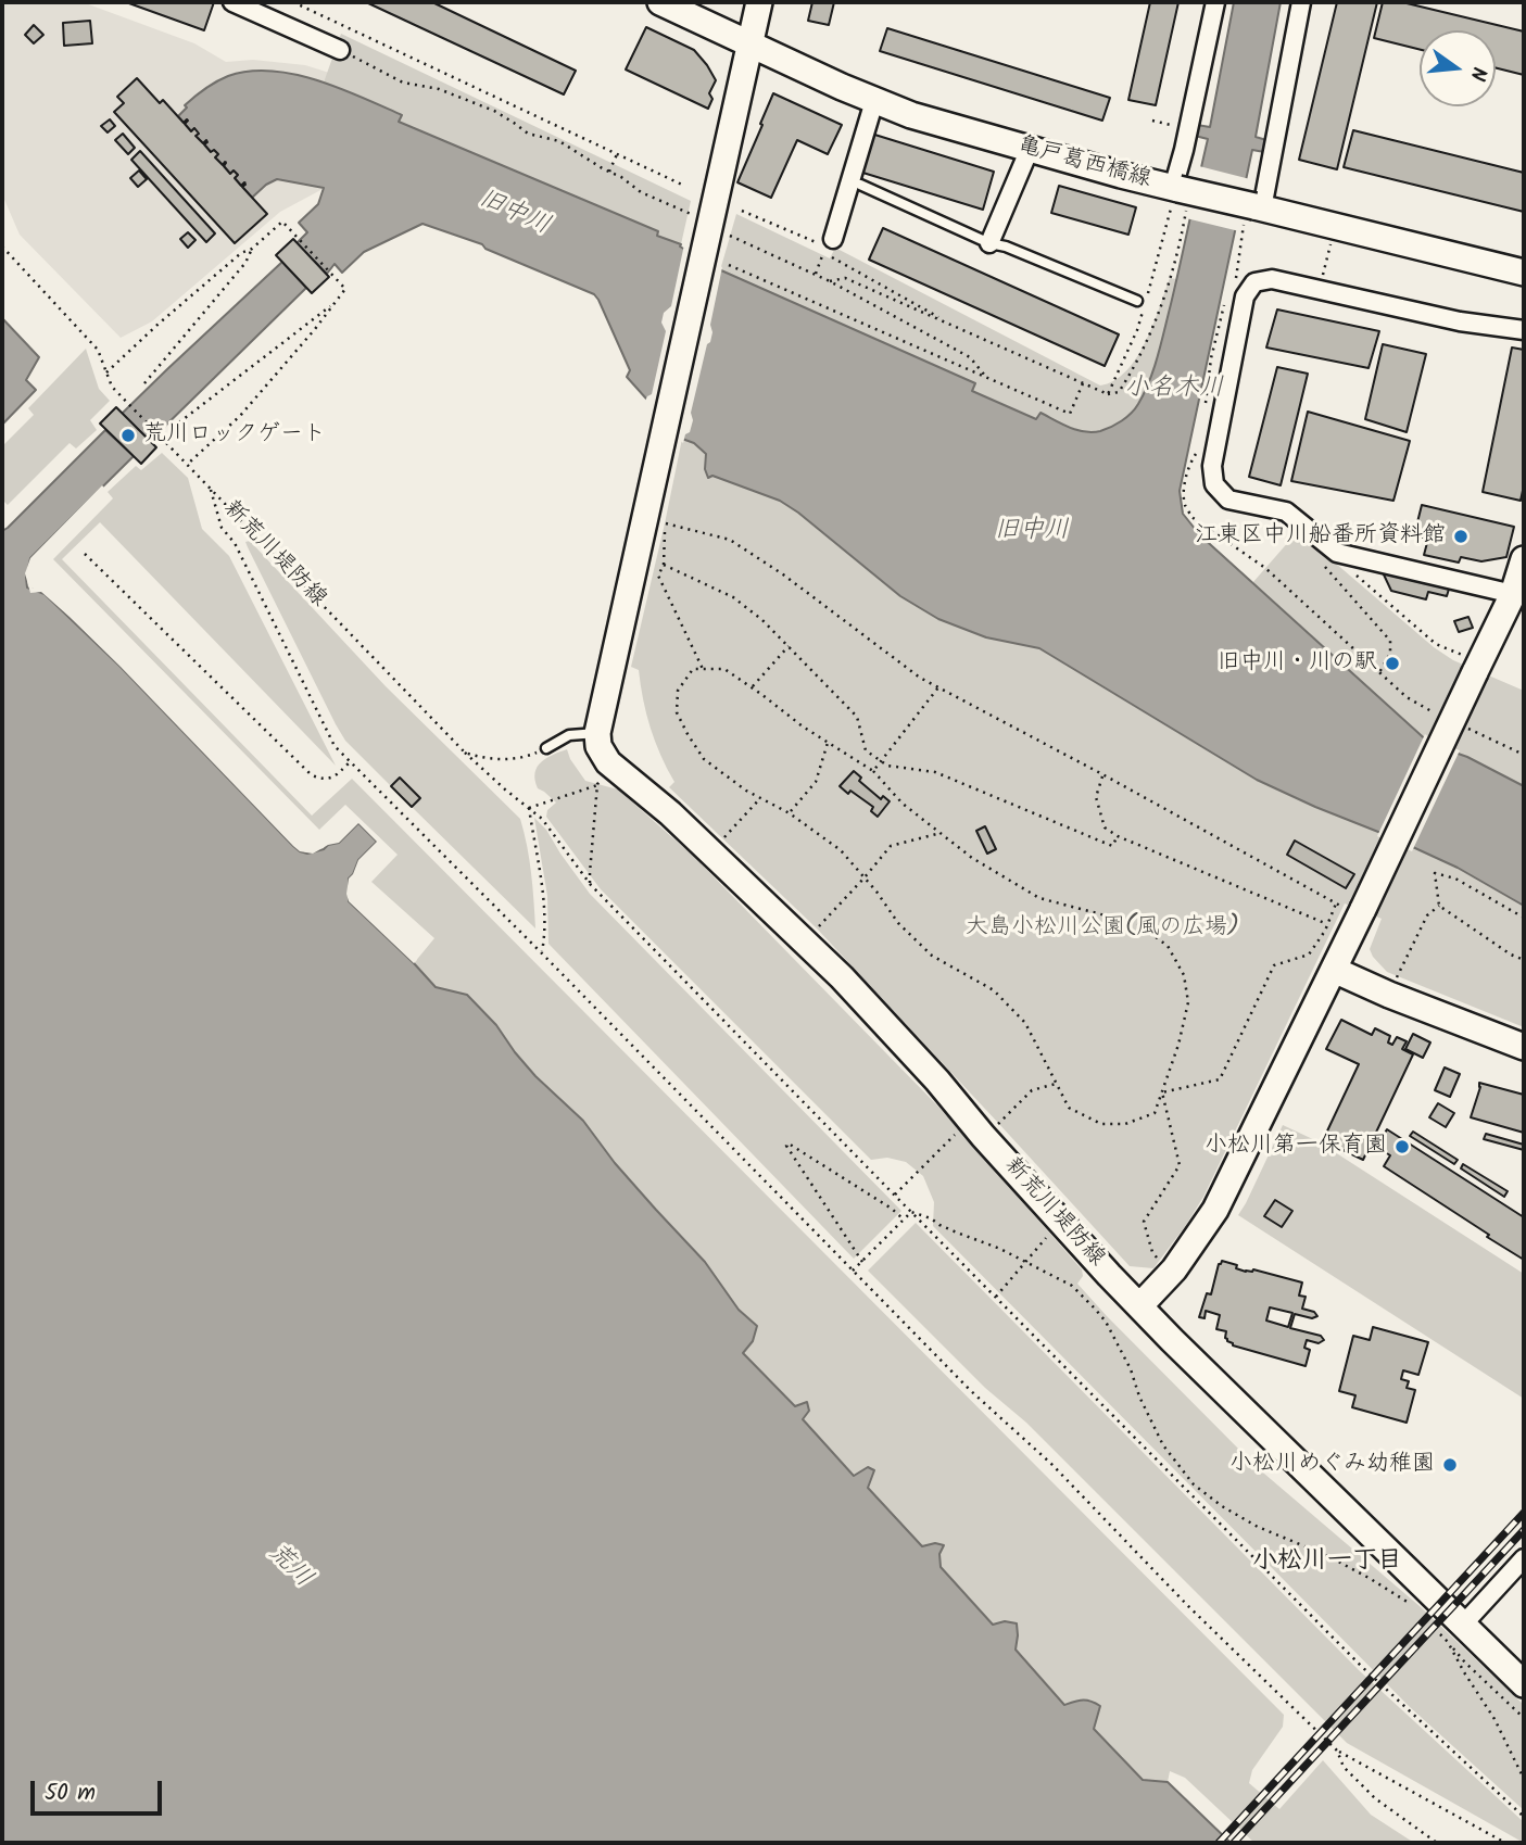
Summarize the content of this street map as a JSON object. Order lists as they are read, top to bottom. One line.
{"streets":{"street":["亀戸葛西橋線","新荒川堤防線"]},"districts":["小松川一丁目"],"water":["旧中川","小名木川","荒川"],"parks":["大島小松川公園(風の広場)"],"places":["荒川ロックゲート","江東区中川船番所資料館","旧中川・川の駅","小松川第一保育園","小松川めぐみ幼稚園"],"scale_bar":"50 m","north":"right"}
